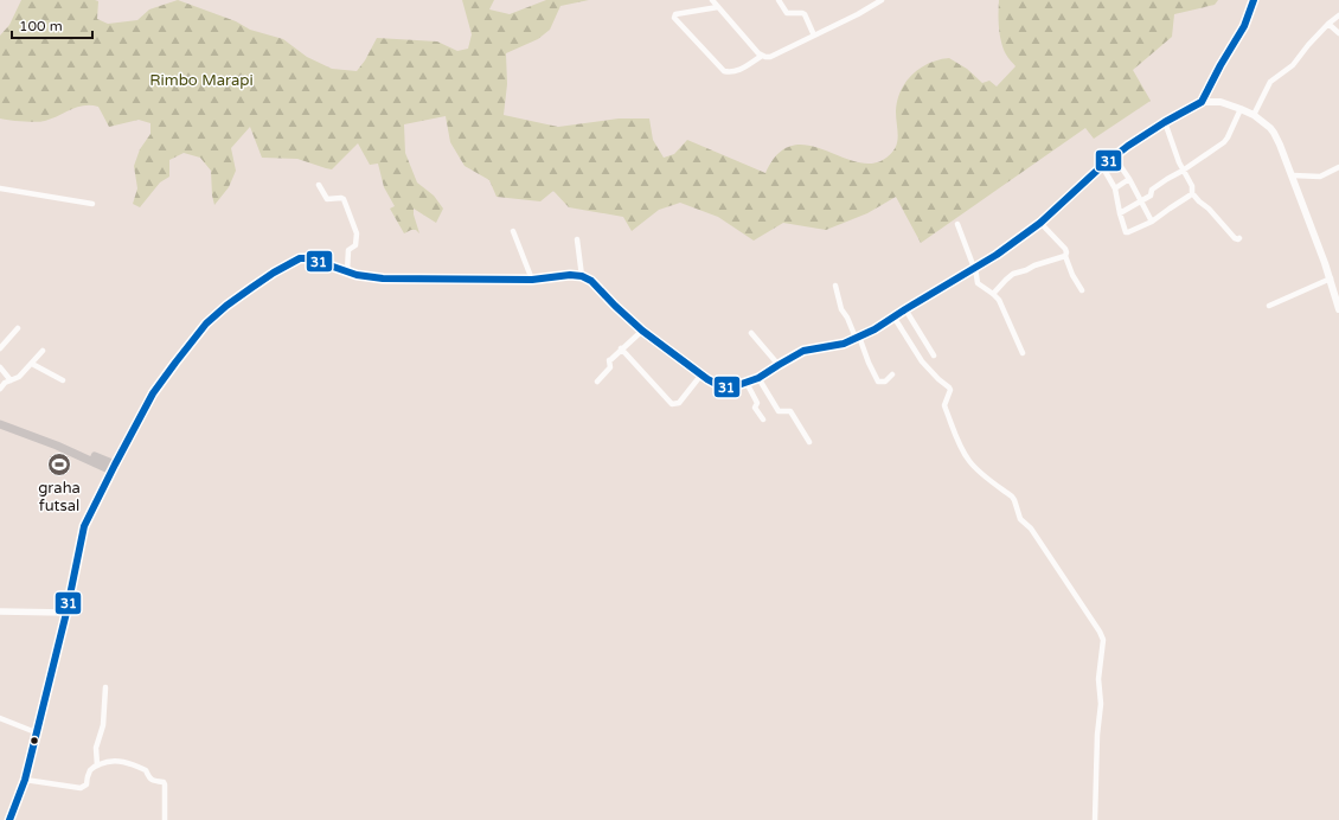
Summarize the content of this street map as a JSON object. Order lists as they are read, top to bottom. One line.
{"parks":["Rimbo Marapi"],"places":{"sports":["graha futsal"]},"lines":["transit line 31"],"scale_bar":"100 m"}
